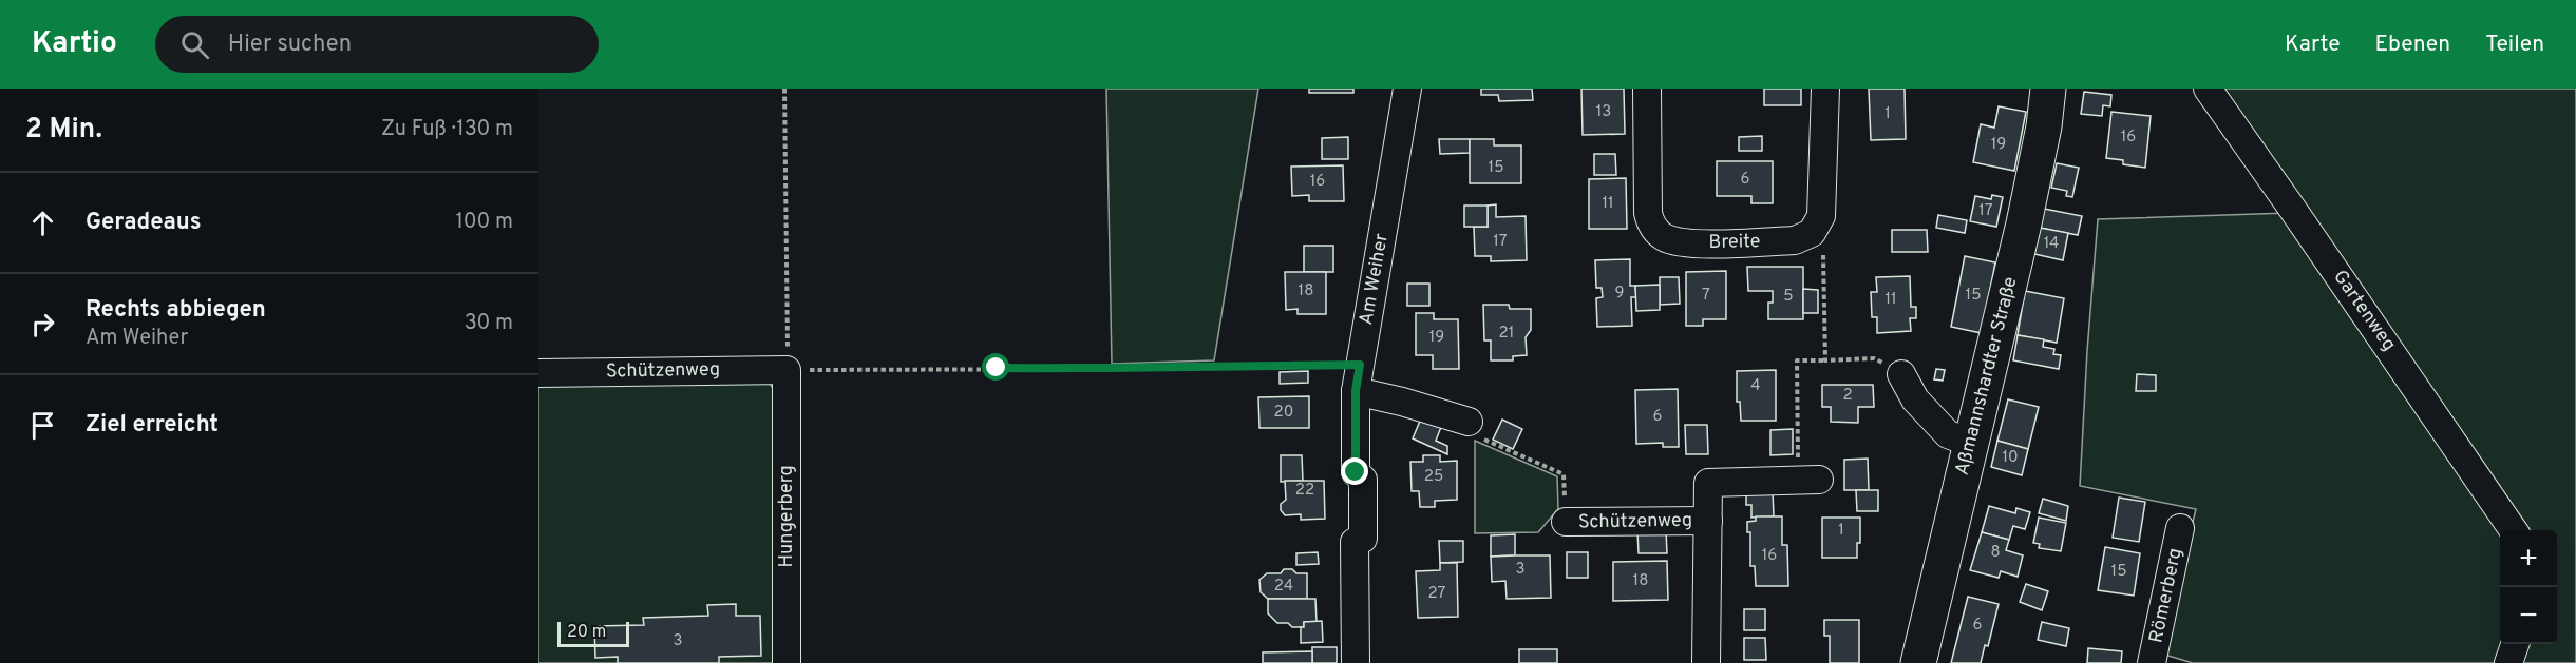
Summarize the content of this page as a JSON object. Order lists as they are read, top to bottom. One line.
{"streets":{"main road":["Aßmannshardter Straße"],"street":["Breite","Am Weiher","Gartenweg","Schützenweg","Hungerberg","Römerberg"]},"crossings":[["Schützenweg","Hungerberg"]],"house_numbers":["13","1","16","19","15","6","16","11","17","17","14","18","9","7","15","5","11","21","19","4","2","20","6","10","25","22","1","8","16","3","15","18","24","27","6","3"],"scale_bar":"20 m","page":{"header":"Kartio","search":"Hier suchen","nav":["Karte","Ebenen","Teilen"],"heading":["2 Min.","Zu Fuß · 130 m"],"list":[["Geradeaus","100 m"],["Rechts abbiegen","Am Weiher","30 m"],"Ziel erreicht"],"map_buttons":["+","−"],"scale":"20 m"}}
